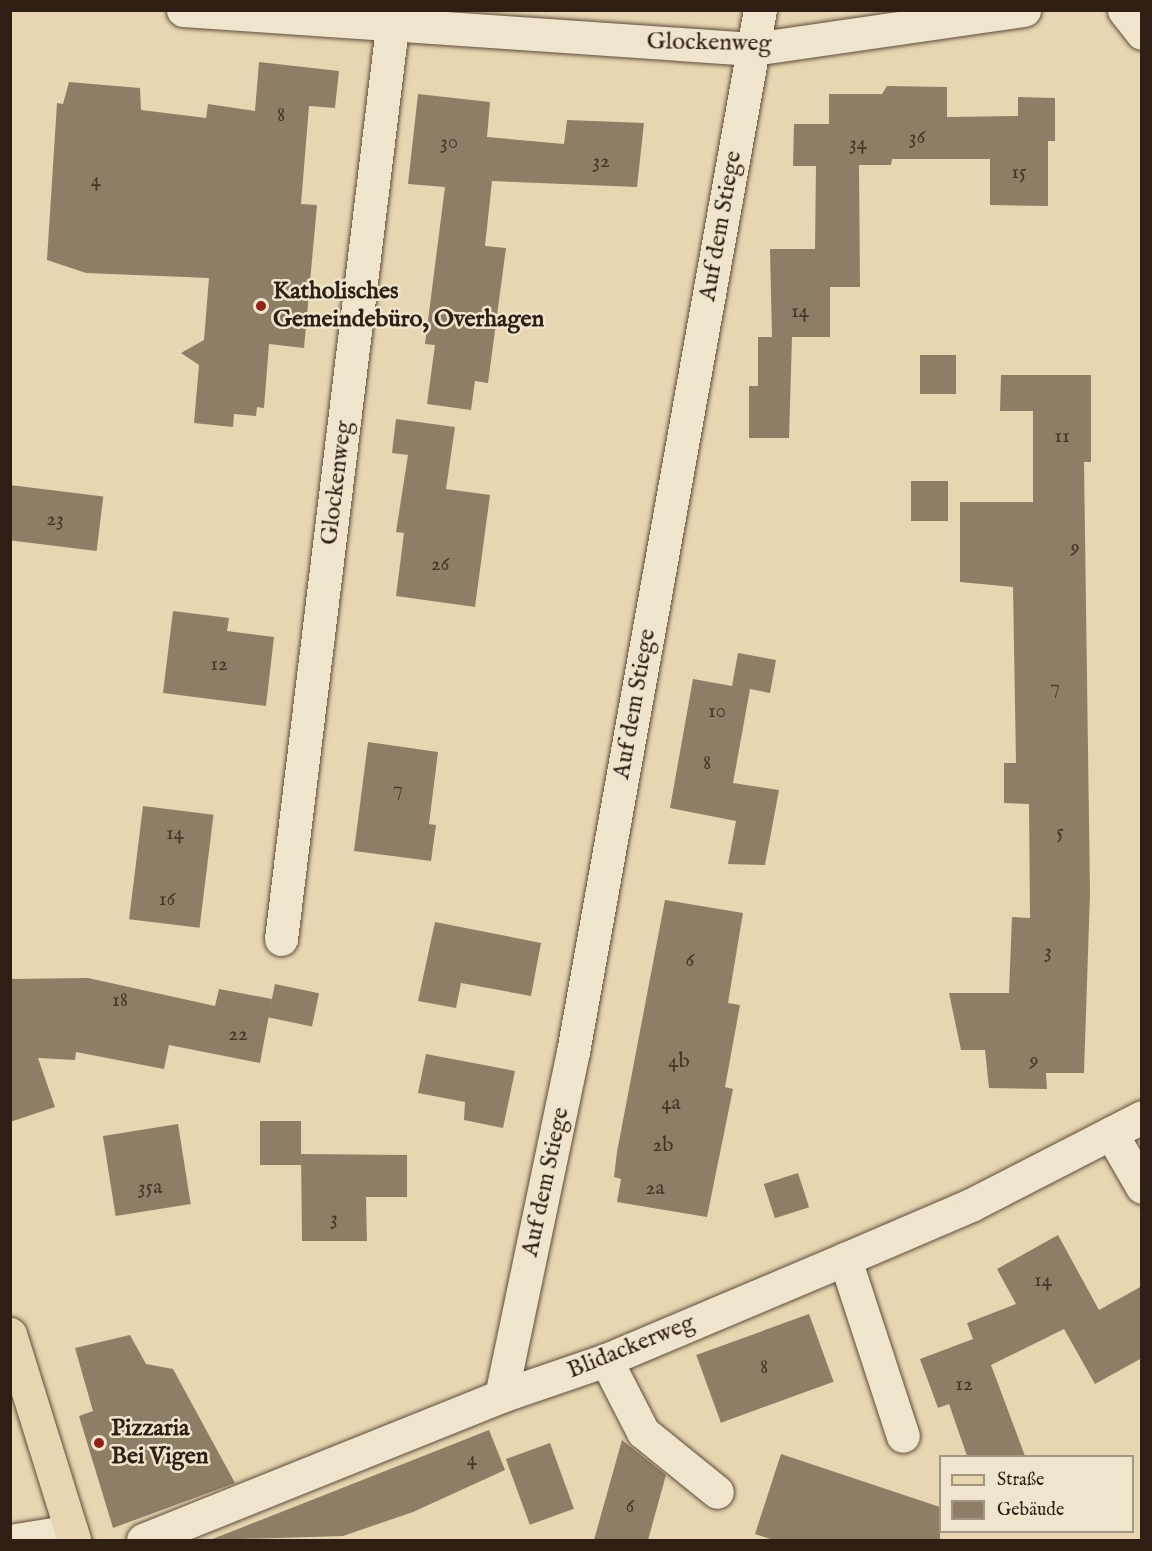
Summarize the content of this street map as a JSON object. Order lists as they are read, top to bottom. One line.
{"streets":{"street":["Glockenweg","Auf dem Stiege","Blidackerweg"]},"crossings":[["Glockenweg","Auf dem Stiege"],["Auf dem Stiege","Blidackerweg"]],"places":["Katholisches Gemeindebüro, Overhagen","Pizzaria Bei Vigen"],"house_numbers":["8","36","30","34","32","15","4","14","11","23","9","26","12","7","10","8","7","5","14","16","3","6","18","22","9","4b","4a","2b","35a","2a","3","14","8","12","4","6"],"legend":["Straße","Gebäude"]}
